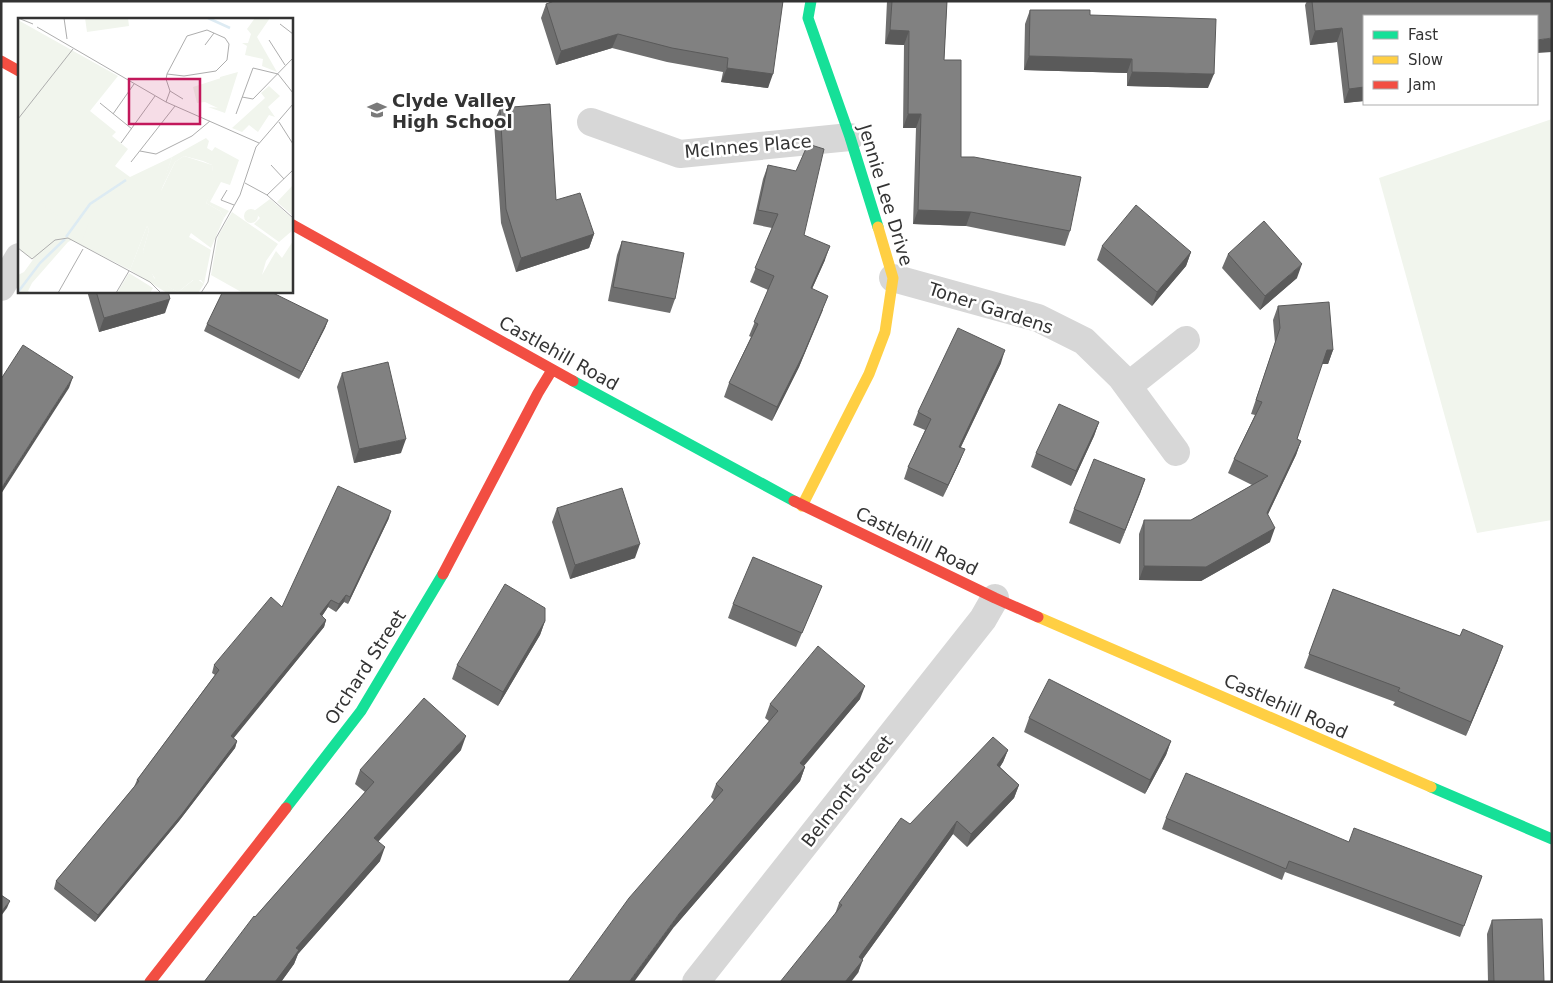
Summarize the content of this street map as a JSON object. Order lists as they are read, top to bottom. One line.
{"streets":{"main road":["Jennie Lee Drive","Castlehill Road","Orchard Street"],"street":["McInnes Place","Toner Gardens","Belmont Street"]},"crossings":[["McInnes Place","Jennie Lee Drive"],["Jennie Lee Drive","Toner Gardens"],["Jennie Lee Drive","Castlehill Road"],["Castlehill Road","Orchard Street"],["Castlehill Road","Belmont Street"]],"places":{"school or university":["Clyde Valley High School"]},"legend":["Fast","Slow","Jam"]}
